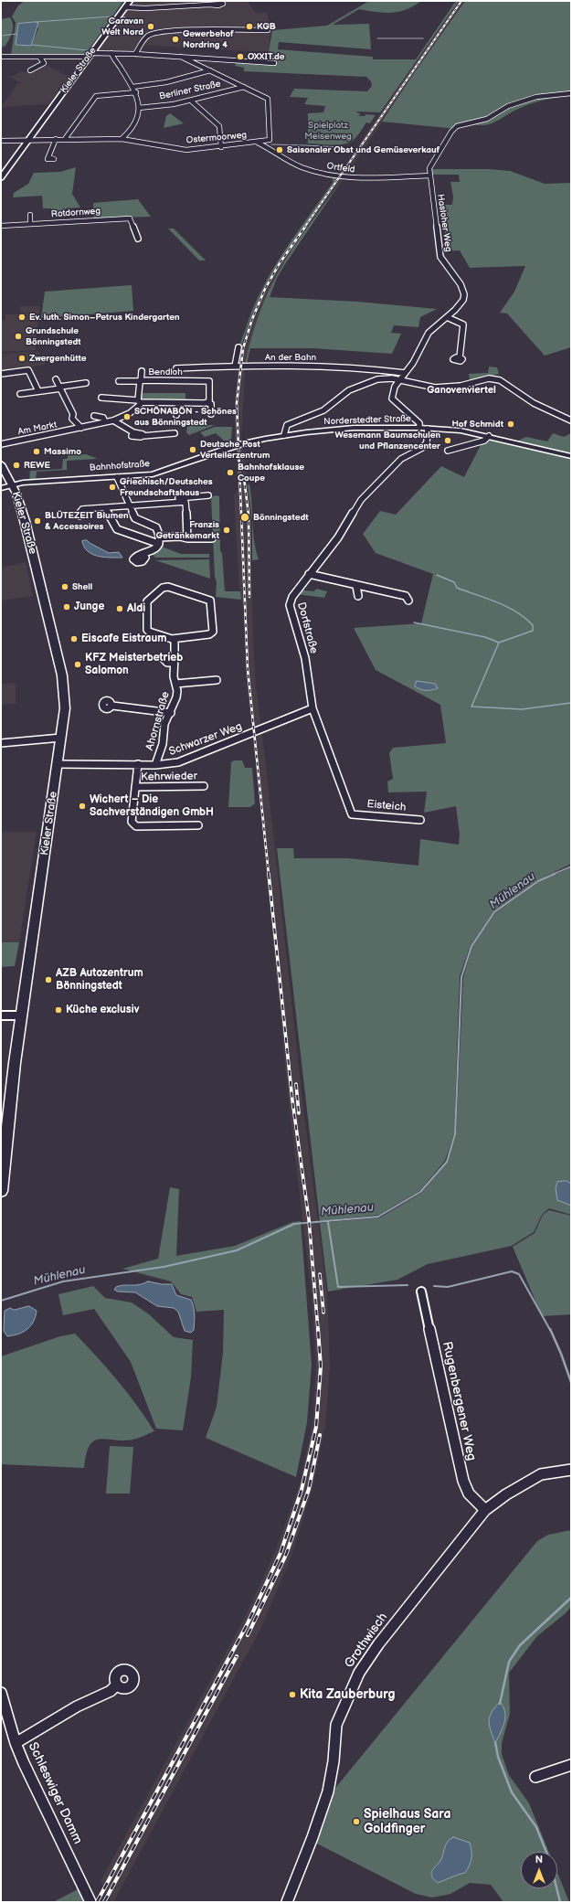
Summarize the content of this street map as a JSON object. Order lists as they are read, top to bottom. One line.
{"streets":{"main road":["Kieler Straße","Norderstedter Straße","Bahnhofstraße"],"street":["Berliner Straße","Ostermoorweg","Ortfeld","Rotdornweg","Hasloher Weg","An der Bahn","Bendloh","Am Markt","Dorfstraße","Ahornstraße","Schwarzer Weg","Kehrwieder","Eisteich","Rugenbergener Weg","Grothwisch","Schleswiger Damm"]},"crossings":[["Kieler Straße","Ostermoorweg"],["Kieler Straße","Bahnhofstraße"],["Kieler Straße","Schwarzer Weg"],["Berliner Straße","Ostermoorweg"],["Ostermoorweg","Ortfeld"],["Ortfeld","Hasloher Weg"],["Hasloher Weg","An der Bahn"],["Hasloher Weg","Norderstedter Straße"],["Hasloher Weg","Dorfstraße"],["An der Bahn","Bendloh"],["Norderstedter Straße","Bahnhofstraße"],["Norderstedter Straße","Dorfstraße"],["Dorfstraße","Schwarzer Weg"],["Dorfstraße","Eisteich"],["Ahornstraße","Schwarzer Weg"],["Schwarzer Weg","Kehrwieder"],["Rugenbergener Weg","Grothwisch"]],"districts":["Ganovenviertel"],"water":["Mühlenau"],"parks":["Spielplatz Meisenweg"],"places":["Caravan Welt Nord","KGB","Gewerbehof Nordring 4","OXXIT.de","Saisonaler Obst und Gemüseverkauf","Ev. luth. Simon–Petrus Kindergarten","Grundschule Bönningstedt","Zwergenhütte","SCHÖNABÖN - Schönes aus Bönningstedt","Hof Schmidt","Wesemann Baumschulen und Pflanzencenter","Deutsche Post Verteilerzentrum","Massimo","REWE","Bahnhofsklause Coupe","Griechisch/Deutsches Freundschaftshaus","Bönningstedt","BLÜTEZEIT Blumen & Accessoires","Franzis Getränkemarkt","Shell","Junge","Aldi","Eiscafe Eistraum","KFZ Meisterbetrieb Salomon","Wichert – Die Sachverständigen GmbH","AZB Autozentrum Bönningstedt","Küche exclusiv","Kita Zauberburg","Spielhaus Sara Goldfinger"],"north":"top"}
